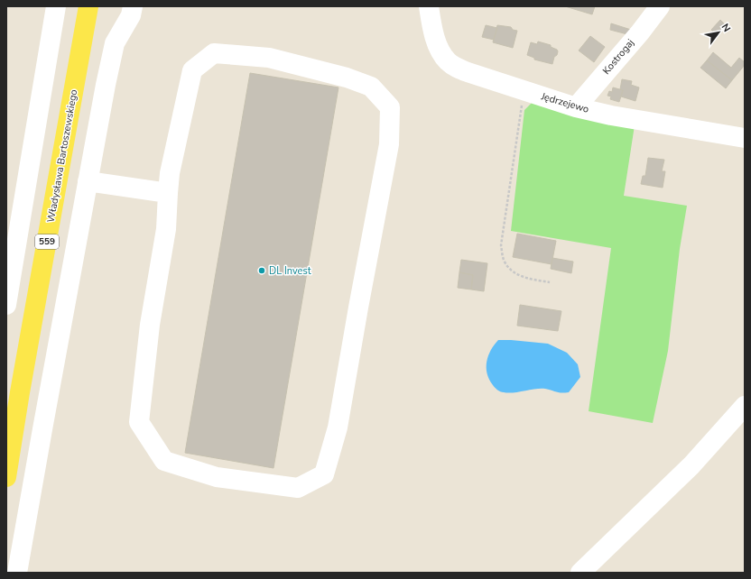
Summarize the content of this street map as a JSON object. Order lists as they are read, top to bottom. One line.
{"streets":{"main road":["Władysława Bartoszewskiego","559"],"street":["Kostrogaj","Jędrzejewo"]},"crossings":[["Kostrogaj","Jędrzejewo"]],"places":["DL Invest"],"north":"top right"}
